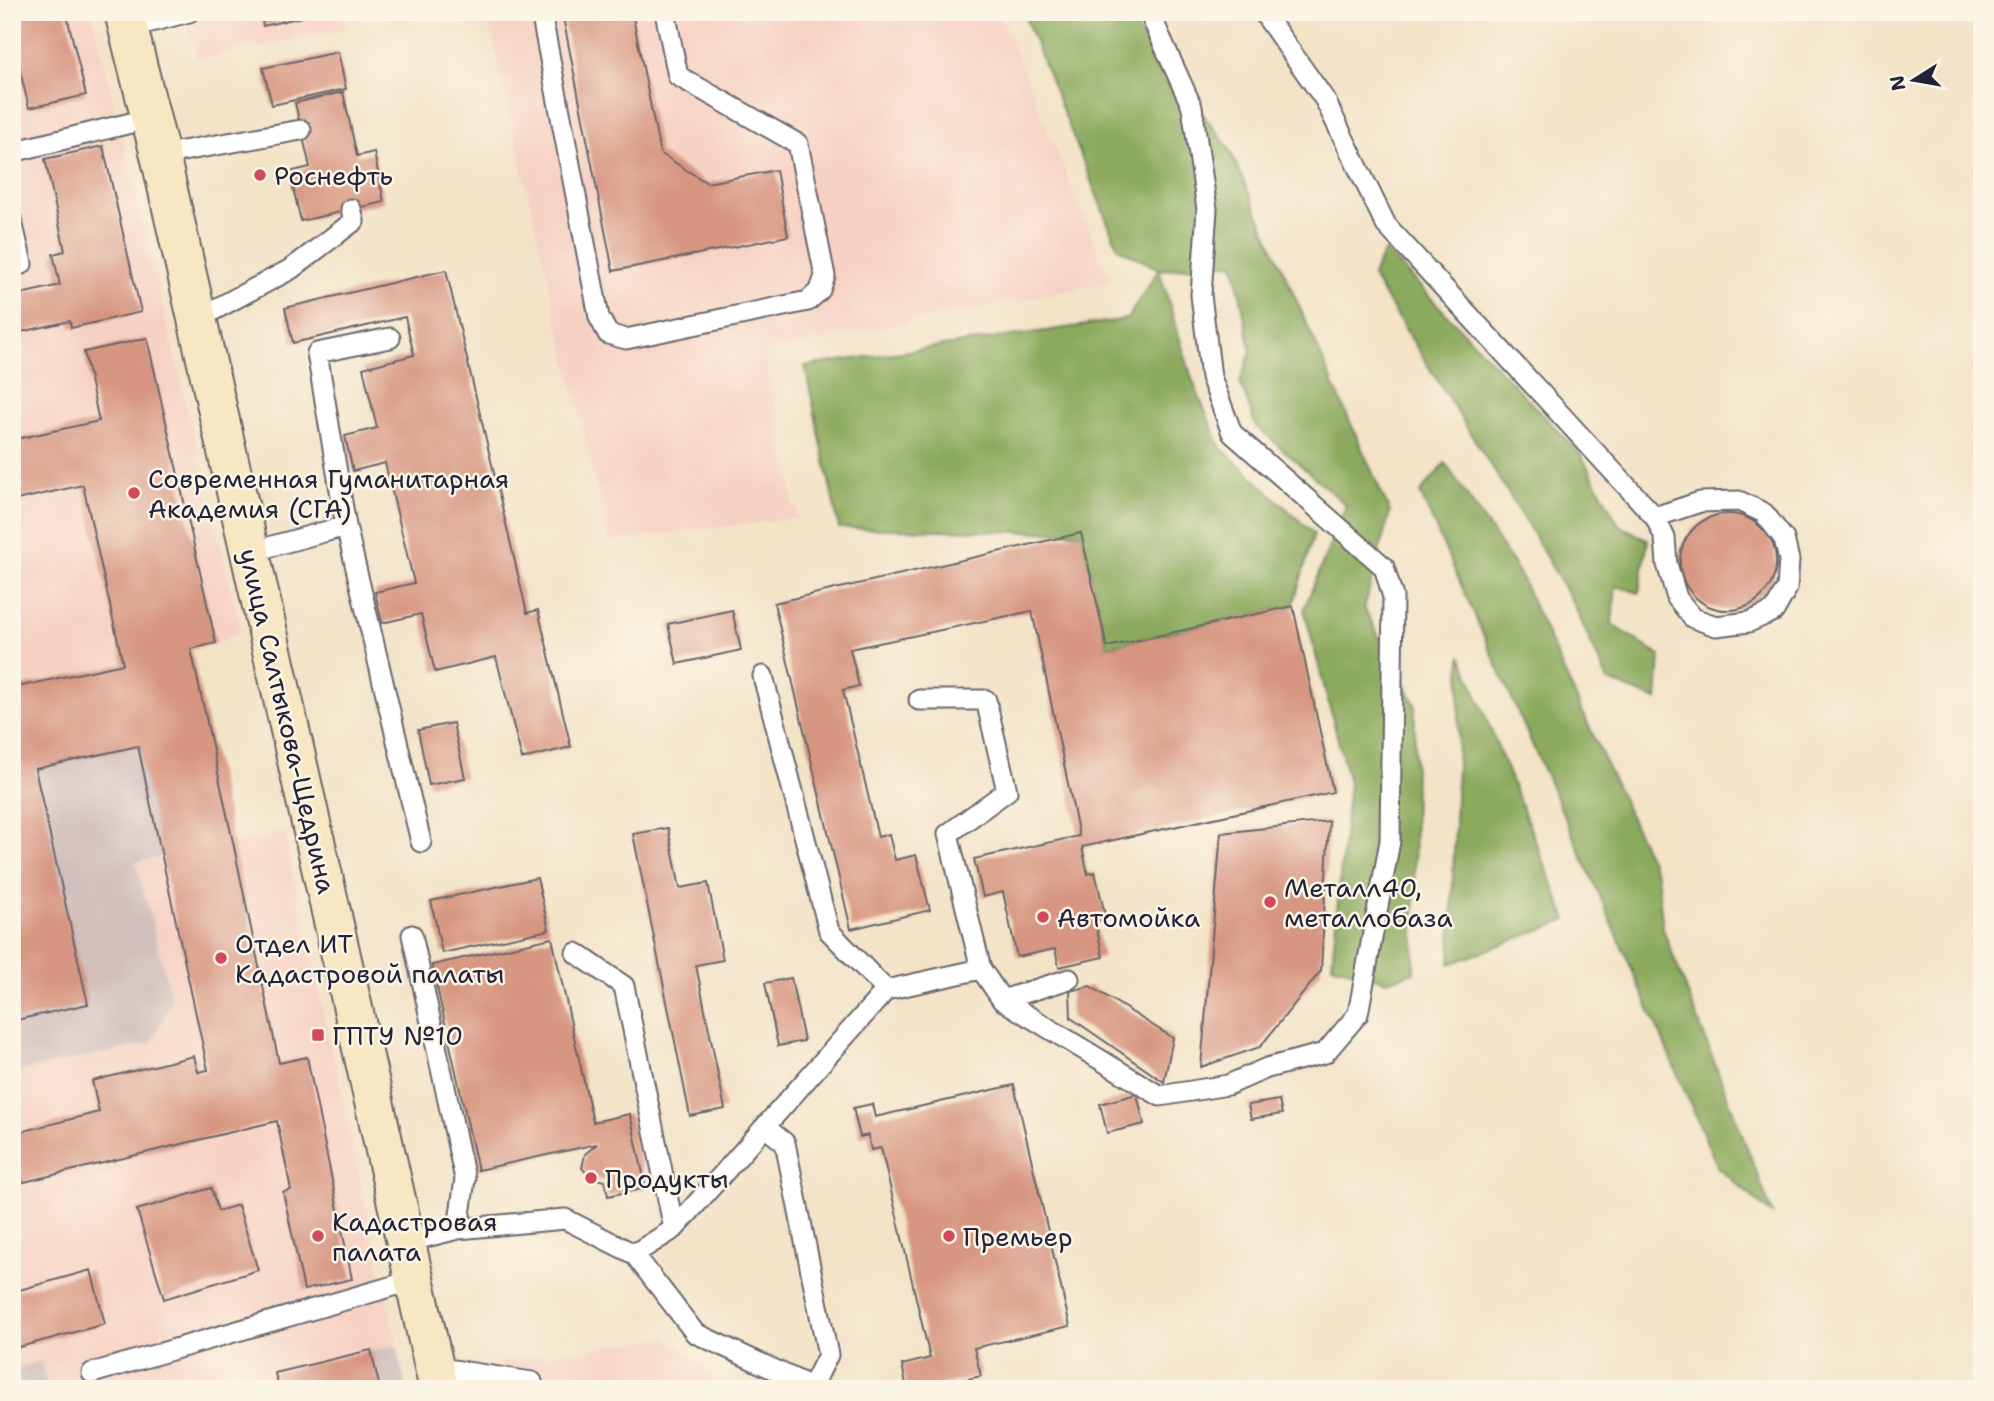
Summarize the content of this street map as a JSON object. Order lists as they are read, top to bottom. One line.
{"streets":{"main road":["улица Салтыкова-Щедрина"]},"places":{"other":["Роснефть","Современная Гуманитарная Академия (СГА)","Металл40, металлобаза","Автомойка","Отдел ИТ Кадастровой палаты","Продукты","Кадастровая палата","Премьер"],"transit":["ГПТУ №10"]},"north":"left"}
